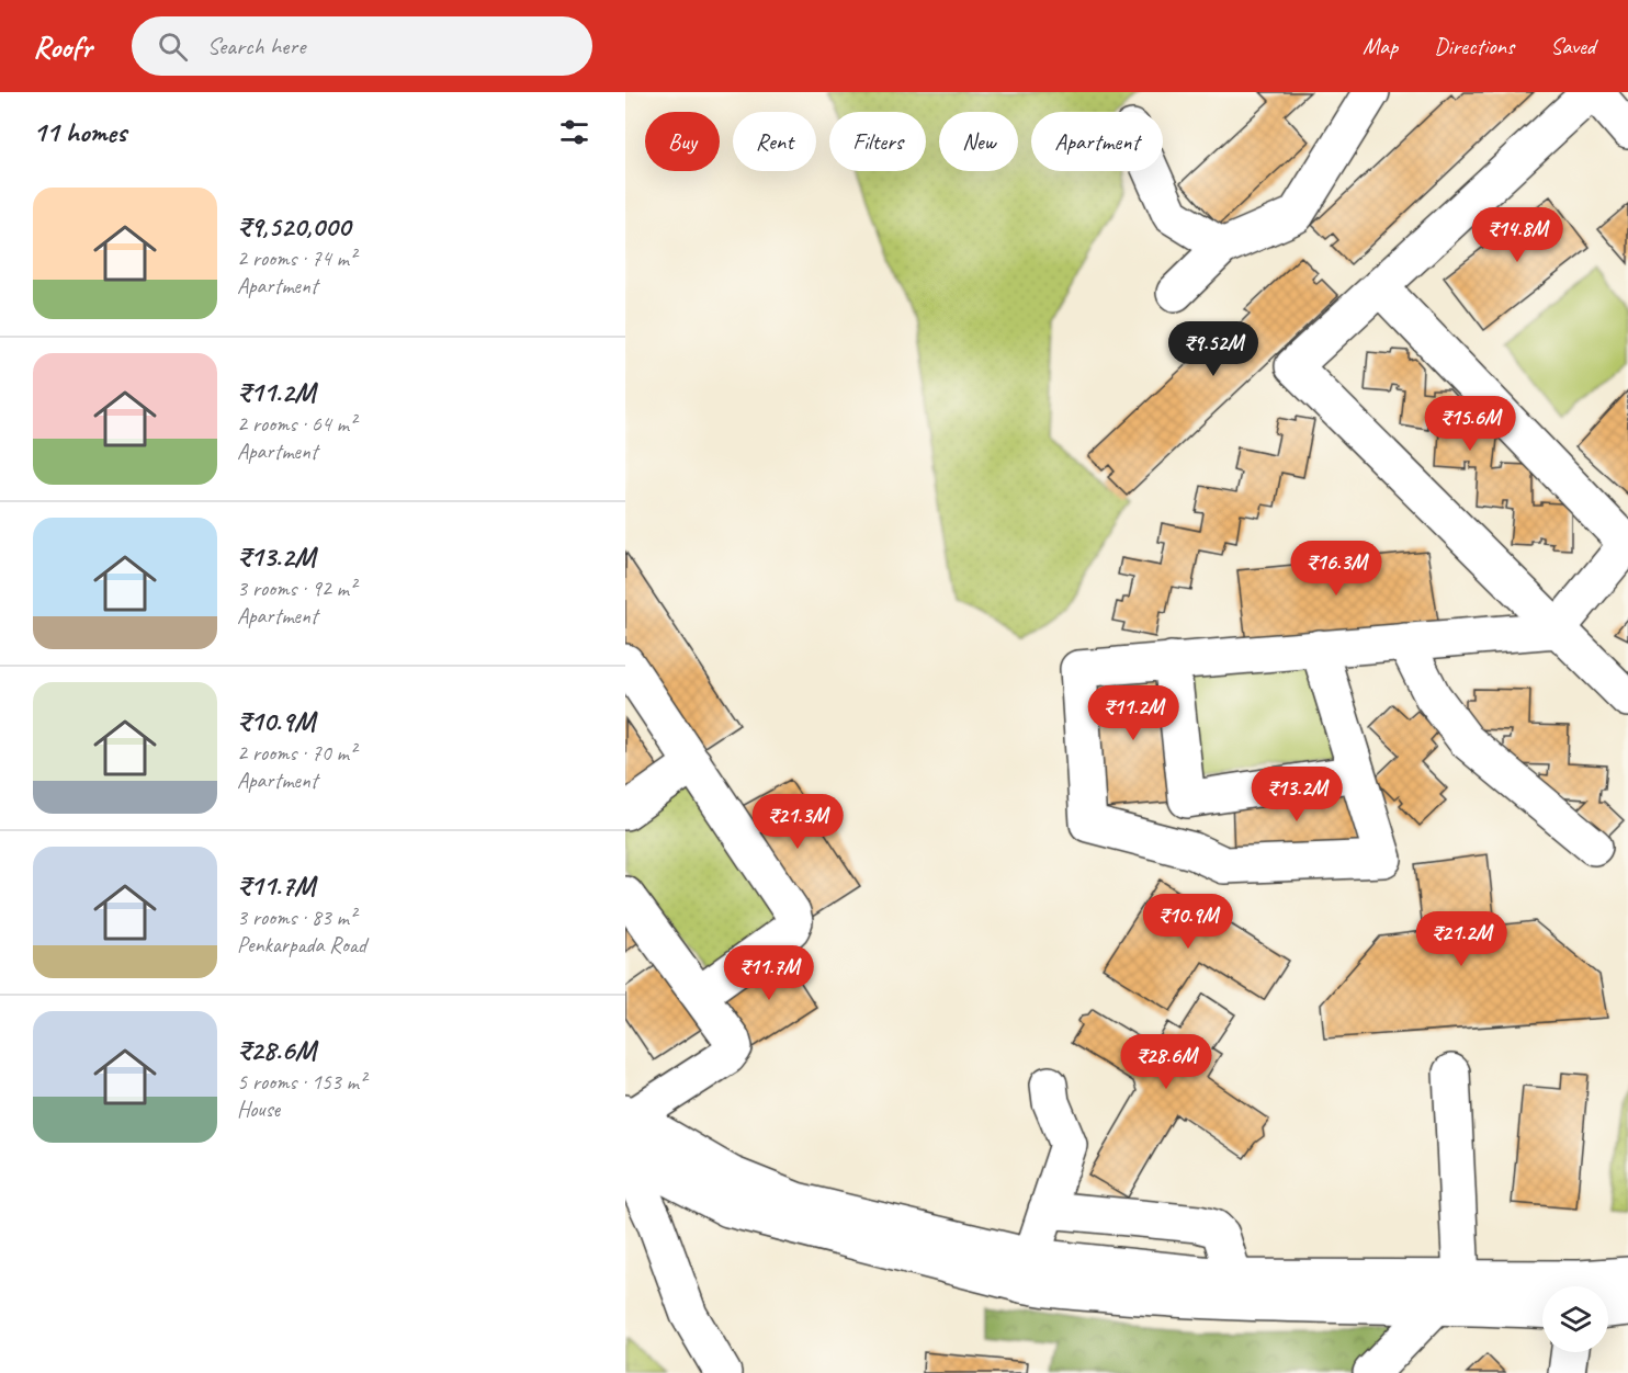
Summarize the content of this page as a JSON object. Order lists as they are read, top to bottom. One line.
{"page":{"header":"Roofr","search":"Search here","nav":["Map","Directions","Saved"],"heading":"11 homes","chip":["Buy","Rent","Filters","New","Apartment"],"list":[{"name":"₹9,520,000","note":"2 rooms · 74 m² · Apartment"},{"name":"₹11.2M","note":"2 rooms · 64 m² · Apartment"},{"name":"₹13.2M","note":"3 rooms · 92 m² · Apartment"},{"name":"₹10.9M","note":"2 rooms · 70 m² · Apartment"},{"name":"₹11.7M","note":"3 rooms · 83 m² · Penkarpada Road"},{"name":"₹28.6M","note":"5 rooms · 153 m² · House"}],"price":["₹14.8M","₹9.52M","₹15.6M","₹16.3M","₹11.2M","₹13.2M","₹21.3M","₹10.9M","₹21.2M","₹11.7M","₹28.6M"]}}
